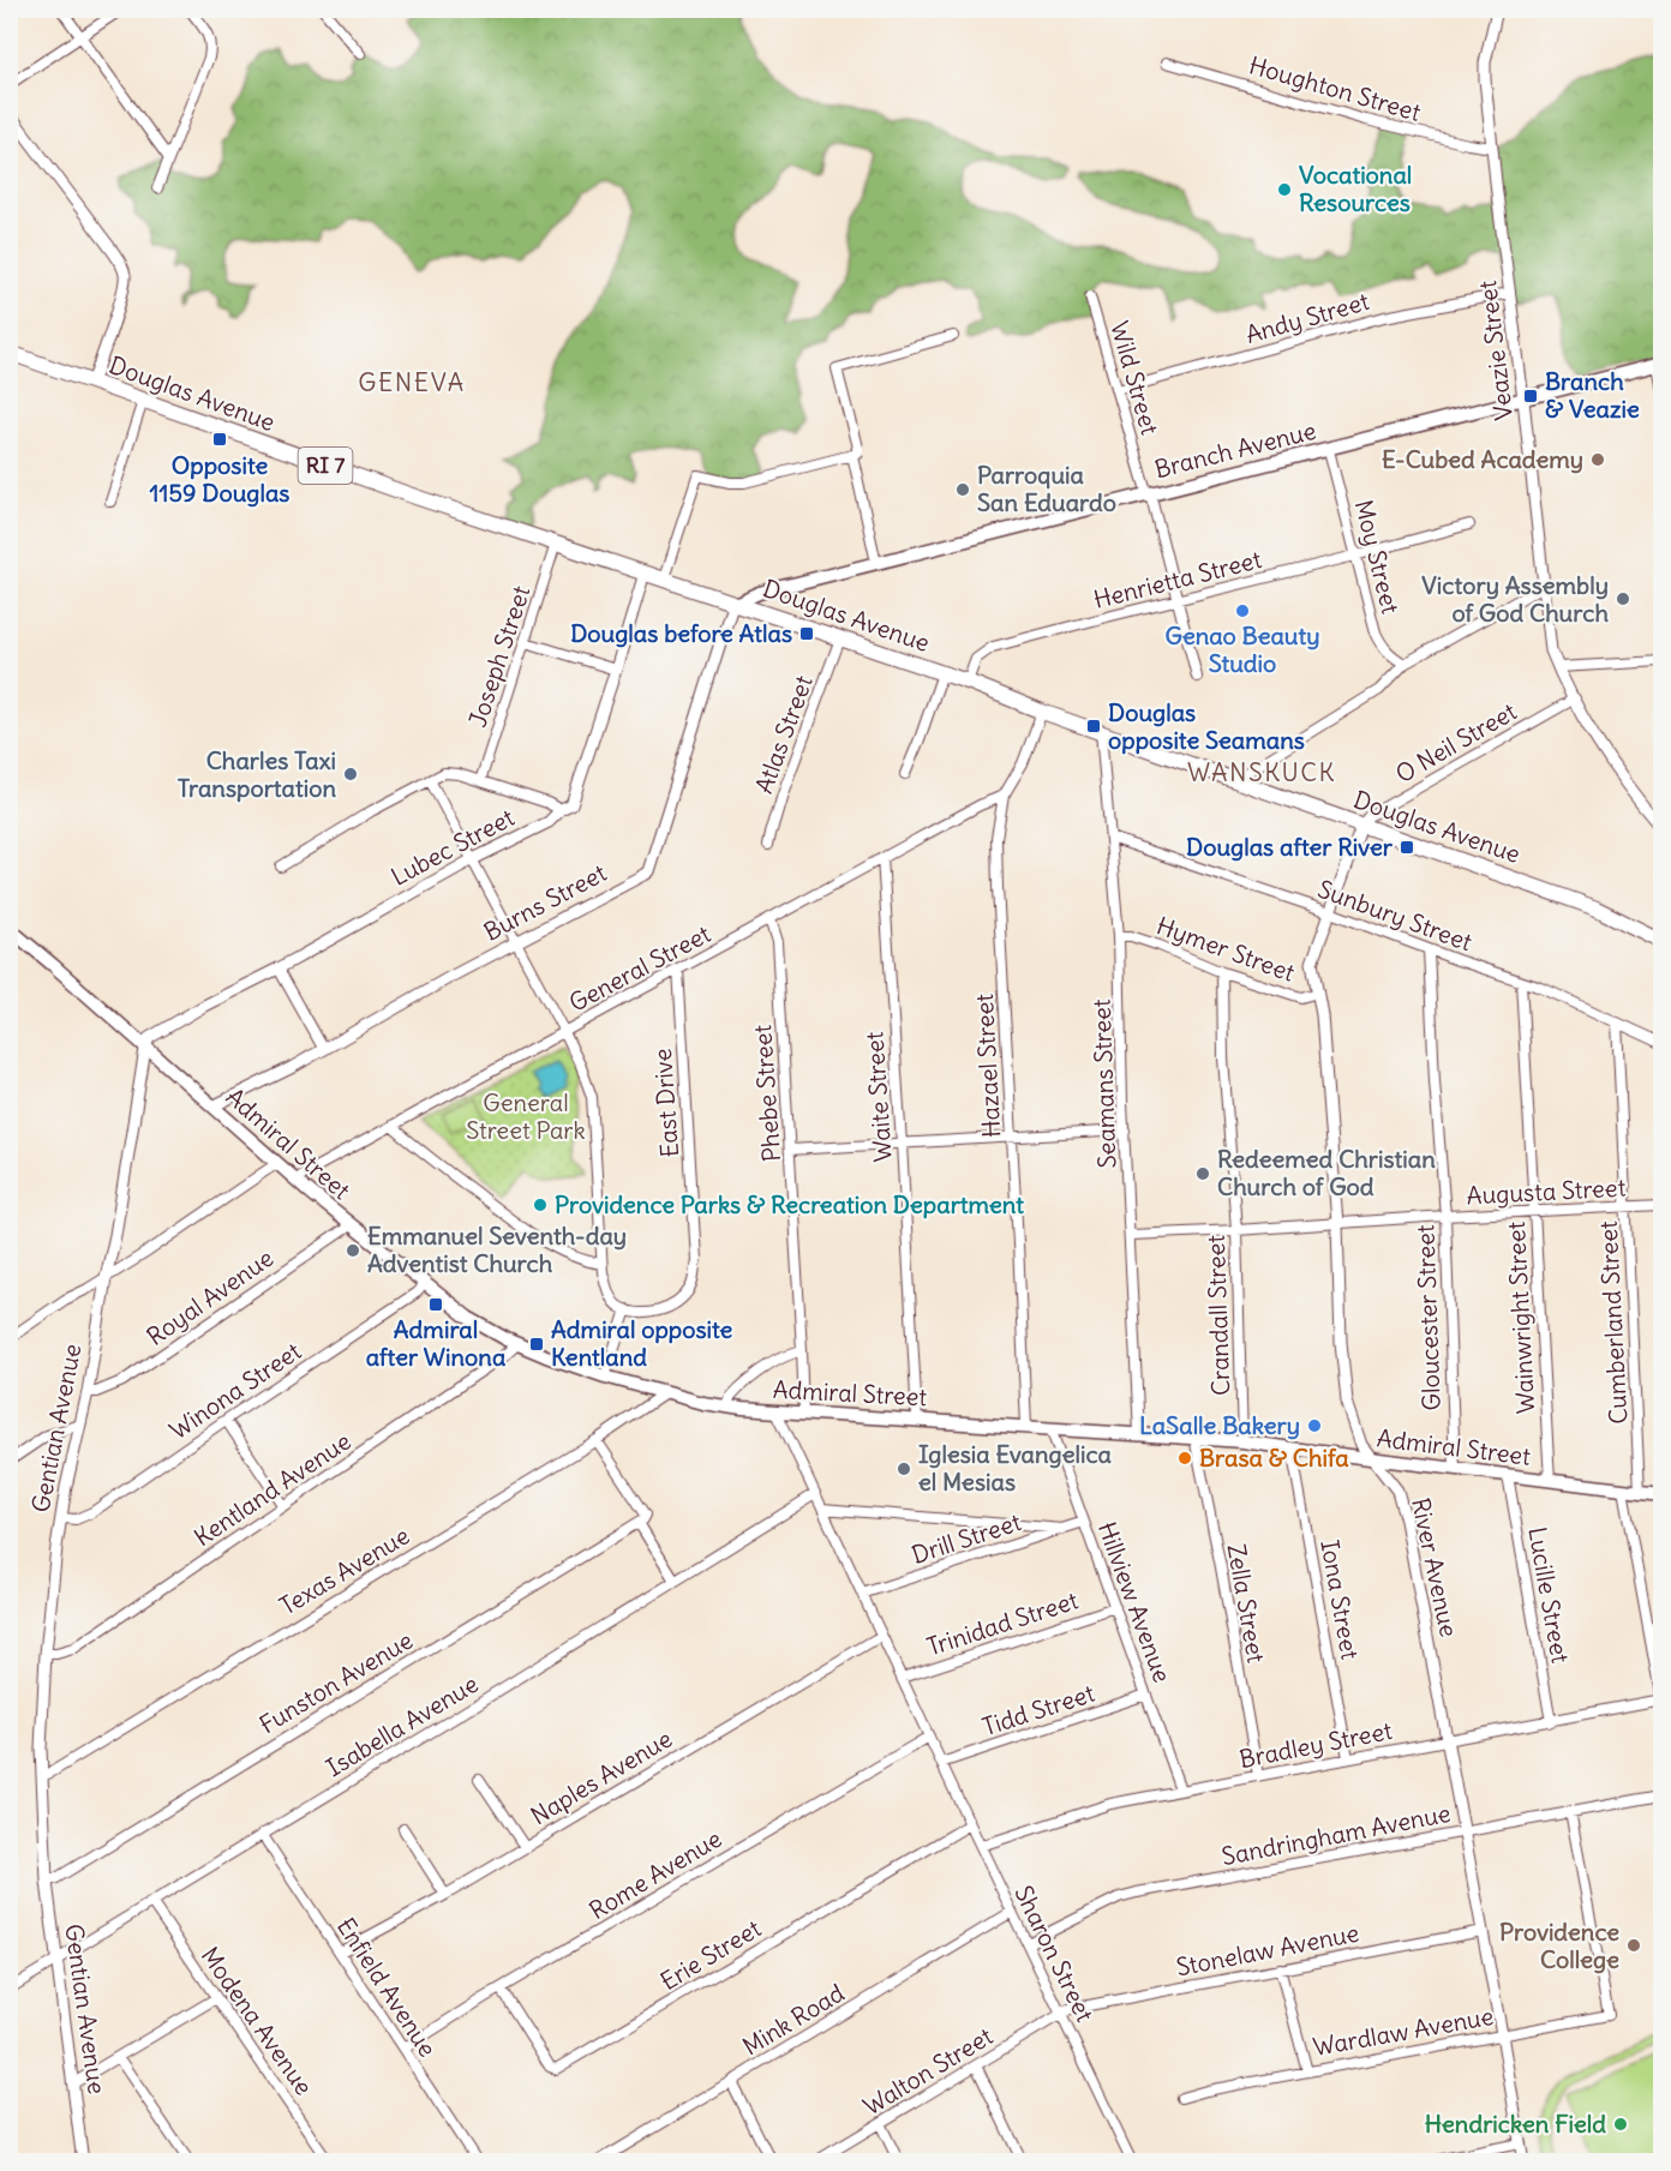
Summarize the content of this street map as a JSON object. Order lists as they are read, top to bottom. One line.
{"streets":{"main road":["Douglas Avenue","Branch Avenue","RI 7","Admiral Street"],"street":["Houghton Street","Andy Street","Veazie Street","Wild Street","Moy Street","Henrietta Street","Joseph Street","Atlas Street","O Neil Street","Lubec Street","Burns Street","Sunbury Street","Hymer Street","General Street","Hazael Street","Seamans Street","Phebe Street","Waite Street","East Drive","Augusta Street","Royal Avenue","Crandall Street","Gloucester Street","Wainwright Street","Cumberland Street","Winona Street","Gentian Avenue","Kentland Avenue","Drill Street","River Avenue","Texas Avenue","Lucille Street","Iona Street","Hillview Avenue","Zella Street","Trinidad Street","Funston Avenue","Tidd Street","Isabella Avenue","Bradley Street","Naples Avenue","Sandringham Avenue","Rome Avenue","Stonelaw Avenue","Sharon Street","Erie Street","Enfield Avenue","Mink Road","Modena Avenue","Wardlaw Avenue","Walton Street"]},"crossings":[["Houghton Street","Veazie Street"],["Andy Street","Veazie Street"],["Andy Street","Wild Street"],["Veazie Street","Branch Avenue"],["Veazie Street","O Neil Street"],["Wild Street","Branch Avenue"],["Wild Street","Henrietta Street"],["Douglas Avenue","Branch Avenue"],["Douglas Avenue","Henrietta Street"],["Douglas Avenue","Joseph Street"],["Douglas Avenue","Atlas Street"],["Douglas Avenue","O Neil Street"],["Douglas Avenue","Lubec Street"],["Douglas Avenue","Burns Street"],["Douglas Avenue","Hazael Street"],["Douglas Avenue","Seamans Street"],["Douglas Avenue","River Avenue"],["Branch Avenue","Moy Street"],["Branch Avenue","Burns Street"],["Moy Street","Henrietta Street"],["O Neil Street","River Avenue"],["Lubec Street","Admiral Street"],["Lubec Street","Gentian Avenue"],["Burns Street","Admiral Street"],["Sunbury Street","Seamans Street"],["Sunbury Street","Gloucester Street"],["Sunbury Street","Wainwright Street"],["Sunbury Street","Cumberland Street"],["Sunbury Street","River Avenue"],["Hymer Street","Seamans Street"],["Hymer Street","Crandall Street"],["Hymer Street","River Avenue"],["General Street","Hazael Street"],["General Street","Phebe Street"],["General Street","Waite Street"],["General Street","East Drive"],["General Street","Admiral Street"],["Hazael Street","Admiral Street"],["Seamans Street","Admiral Street"],["Seamans Street","Augusta Street"],["Phebe Street","Admiral Street"],["Waite Street","Admiral Street"],["Admiral Street","Royal Avenue"],["Admiral Street","Crandall Street"],["Admiral Street","Gloucester Street"],["Admiral Street","Wainwright Street"],["Admiral Street","Cumberland Street"],["Admiral Street","Winona Street"],["Admiral Street","Gentian Avenue"],["Admiral Street","Kentland Avenue"],["Admiral Street","River Avenue"],["Admiral Street","Texas Avenue"],["Admiral Street","Lucille Street"],["Admiral Street","Iona Street"],["Admiral Street","Hillview Avenue"],["Admiral Street","Zella Street"],["Augusta Street","Crandall Street"],["Augusta Street","Gloucester Street"],["Augusta Street","Wainwright Street"],["Augusta Street","Cumberland Street"],["Augusta Street","River Avenue"],["Royal Avenue","Gentian Avenue"],["Winona Street","Gentian Avenue"],["Gentian Avenue","Kentland Avenue"],["Gentian Avenue","Texas Avenue"],["Gentian Avenue","Funston Avenue"],["Gentian Avenue","Isabella Avenue"],["Drill Street","Hillview Avenue"],["River Avenue","Bradley Street"],["River Avenue","Sandringham Avenue"],["River Avenue","Stonelaw Avenue"],["River Avenue","Wardlaw Avenue"],["Lucille Street","Bradley Street"],["Iona Street","Bradley Street"],["Hillview Avenue","Trinidad Street"],["Hillview Avenue","Tidd Street"],["Hillview Avenue","Bradley Street"],["Zella Street","Bradley Street"],["Tidd Street","Sharon Street"],["Isabella Avenue","Enfield Avenue"],["Isabella Avenue","Modena Avenue"],["Bradley Street","Sharon Street"],["Naples Avenue","Enfield Avenue"],["Sandringham Avenue","Sharon Street"],["Sandringham Avenue","Wardlaw Avenue"],["Rome Avenue","Sharon Street"],["Rome Avenue","Erie Street"],["Rome Avenue","Enfield Avenue"],["Stonelaw Avenue","Sharon Street"],["Stonelaw Avenue","Wardlaw Avenue"],["Stonelaw Avenue","Walton Street"],["Sharon Street","Erie Street"],["Sharon Street","Mink Road"],["Sharon Street","Walton Street"]],"districts":["GENEVA","WANSKUCK"],"parks":["General Street Park"],"places":{"other":["Vocational Resources","E-Cubed Academy","Parroquia San Eduardo","Victory Assembly of God Church","Genao Beauty Studio","Charles Taxi Transportation","Redeemed Christian Church of God","Providence Parks & Recreation Department","Emmanuel Seventh-day Adventist Church","LaSalle Bakery","Brasa & Chifa","Iglesia Evangelica el Mesias","Providence College","Hendricken Field"],"transit":["Branch & Veazie","Opposite 1159 Douglas","Douglas before Atlas","Douglas opposite Seamans","Douglas after River","Admiral after Winona","Admiral opposite Kentland"]}}
